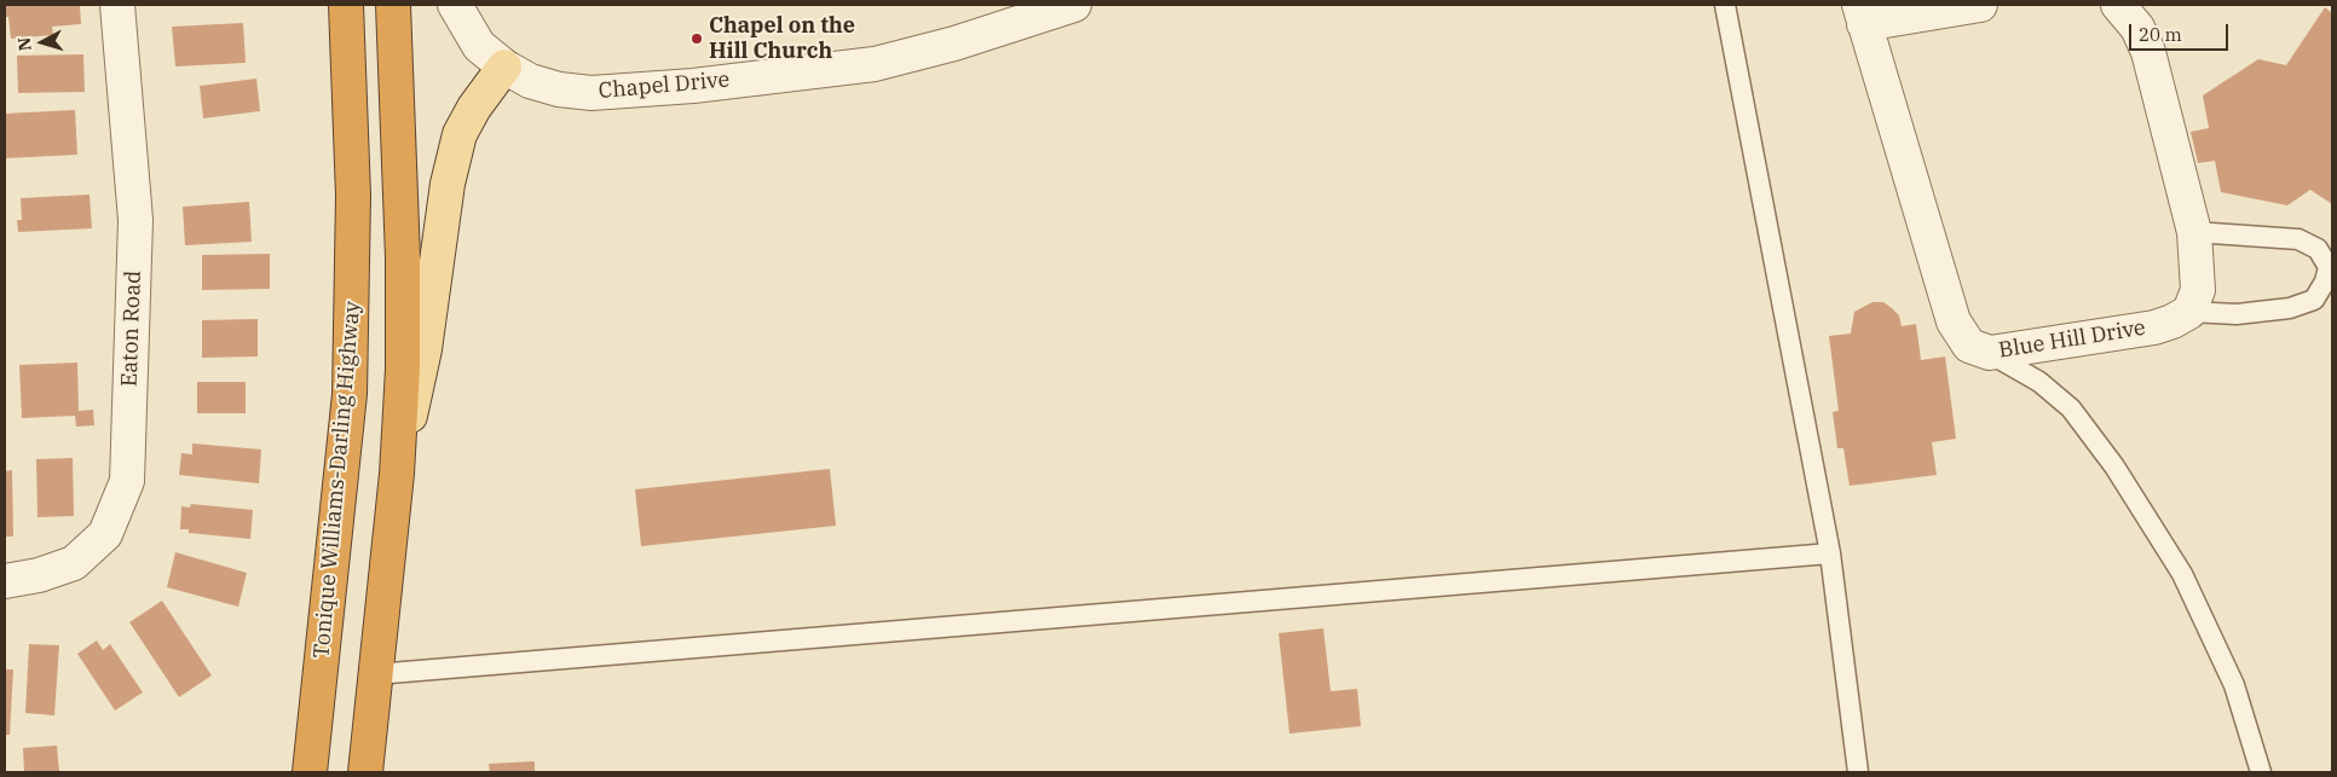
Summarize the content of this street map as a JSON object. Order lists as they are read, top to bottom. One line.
{"streets":{"highway":["Tonique Williams-Darling Highway"],"street":["Chapel Drive","Eaton Road","Blue Hill Drive"]},"places":["Chapel on the Hill Church"],"scale_bar":"20 m","north":"left"}
